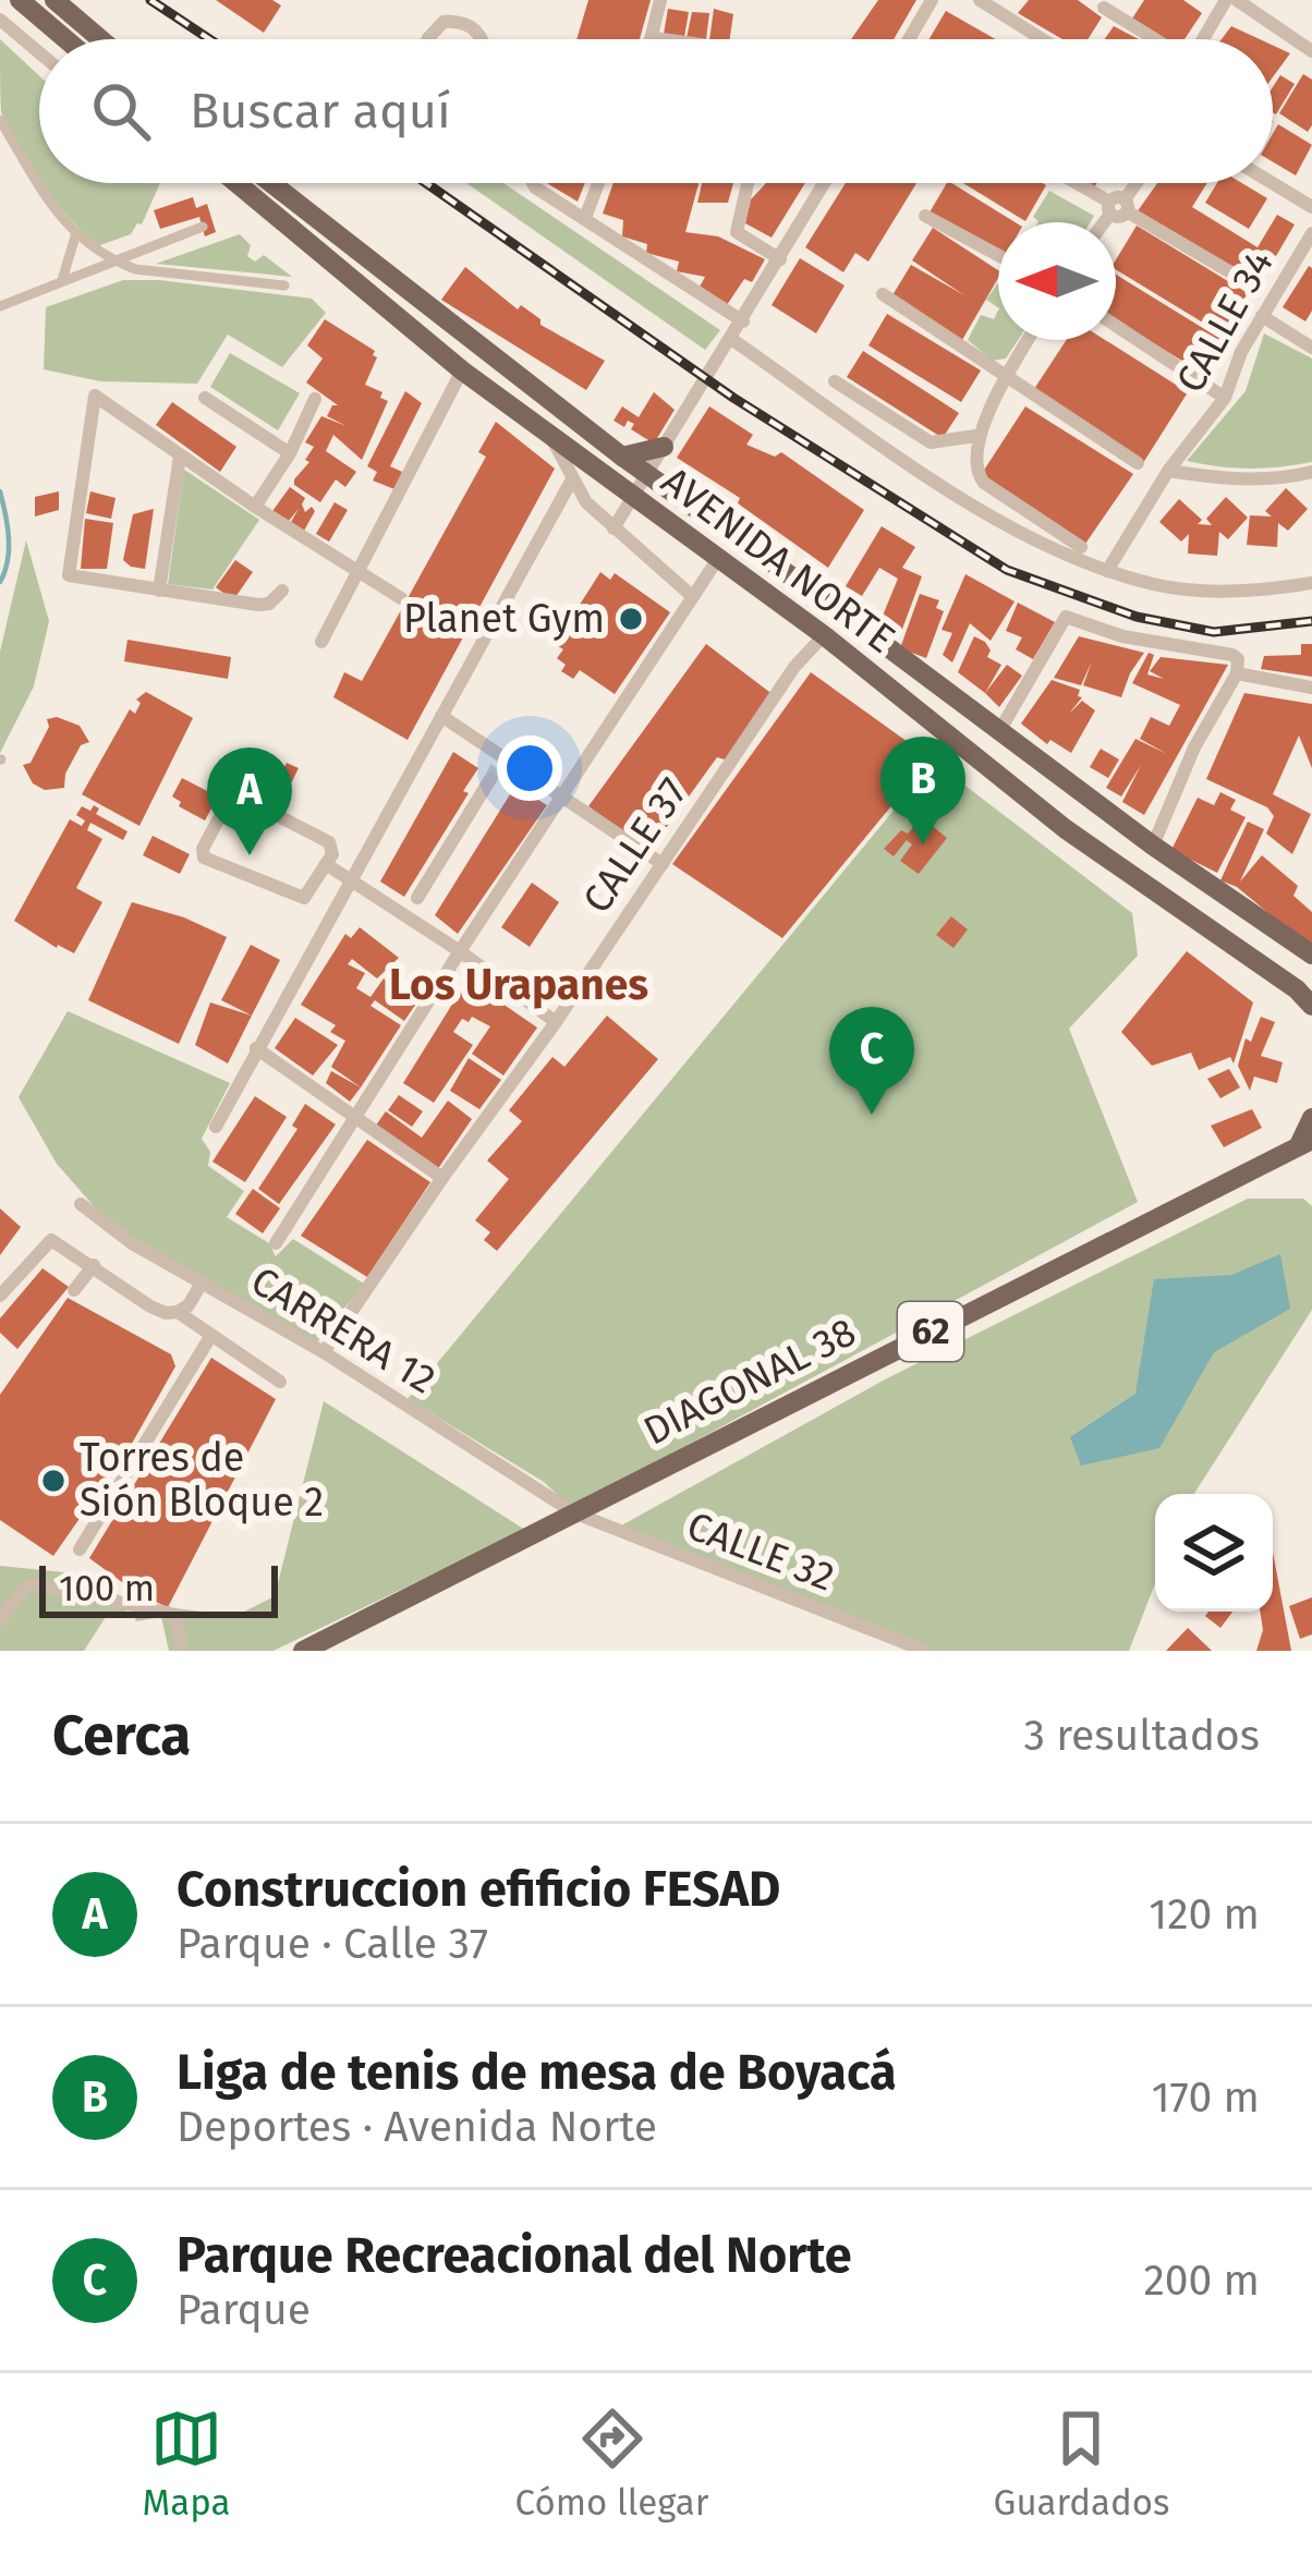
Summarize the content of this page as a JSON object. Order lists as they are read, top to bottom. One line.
{"streets":{"main road":["AVENIDA NORTE","62","DIAGONAL 38"],"street":["CALLE 34","CALLE 37","CARRERA 12","CALLE 32"]},"crossings":[["AVENIDA NORTE","CALLE 37"],["CALLE 37","CARRERA 12"],["CARRERA 12","DIAGONAL 38"],["CARRERA 12","CALLE 32"],["DIAGONAL 38","CALLE 32"]],"districts":["Los Urapanes"],"places":["Planet Gym","Torres de Sión Bloque 2"],"scale_bar":"100 m","north":"left","page":{"search":"Buscar aquí","pins":["B","A","C"],"scale":"100 m","heading":["Cerca","3 resultados"],"list":[{"mark":"A","name":"Construccion efificio FESAD","note":"Parque · Calle 37","value":"120 m"},{"mark":"B","name":"Liga de tenis de mesa de Boyacá","note":"Deportes · Avenida Norte","value":"170 m"},{"mark":"C","name":"Parque Recreacional del Norte","note":"Parque","value":"200 m"}],"nav":["Mapa","Cómo llegar","Guardados"]}}
